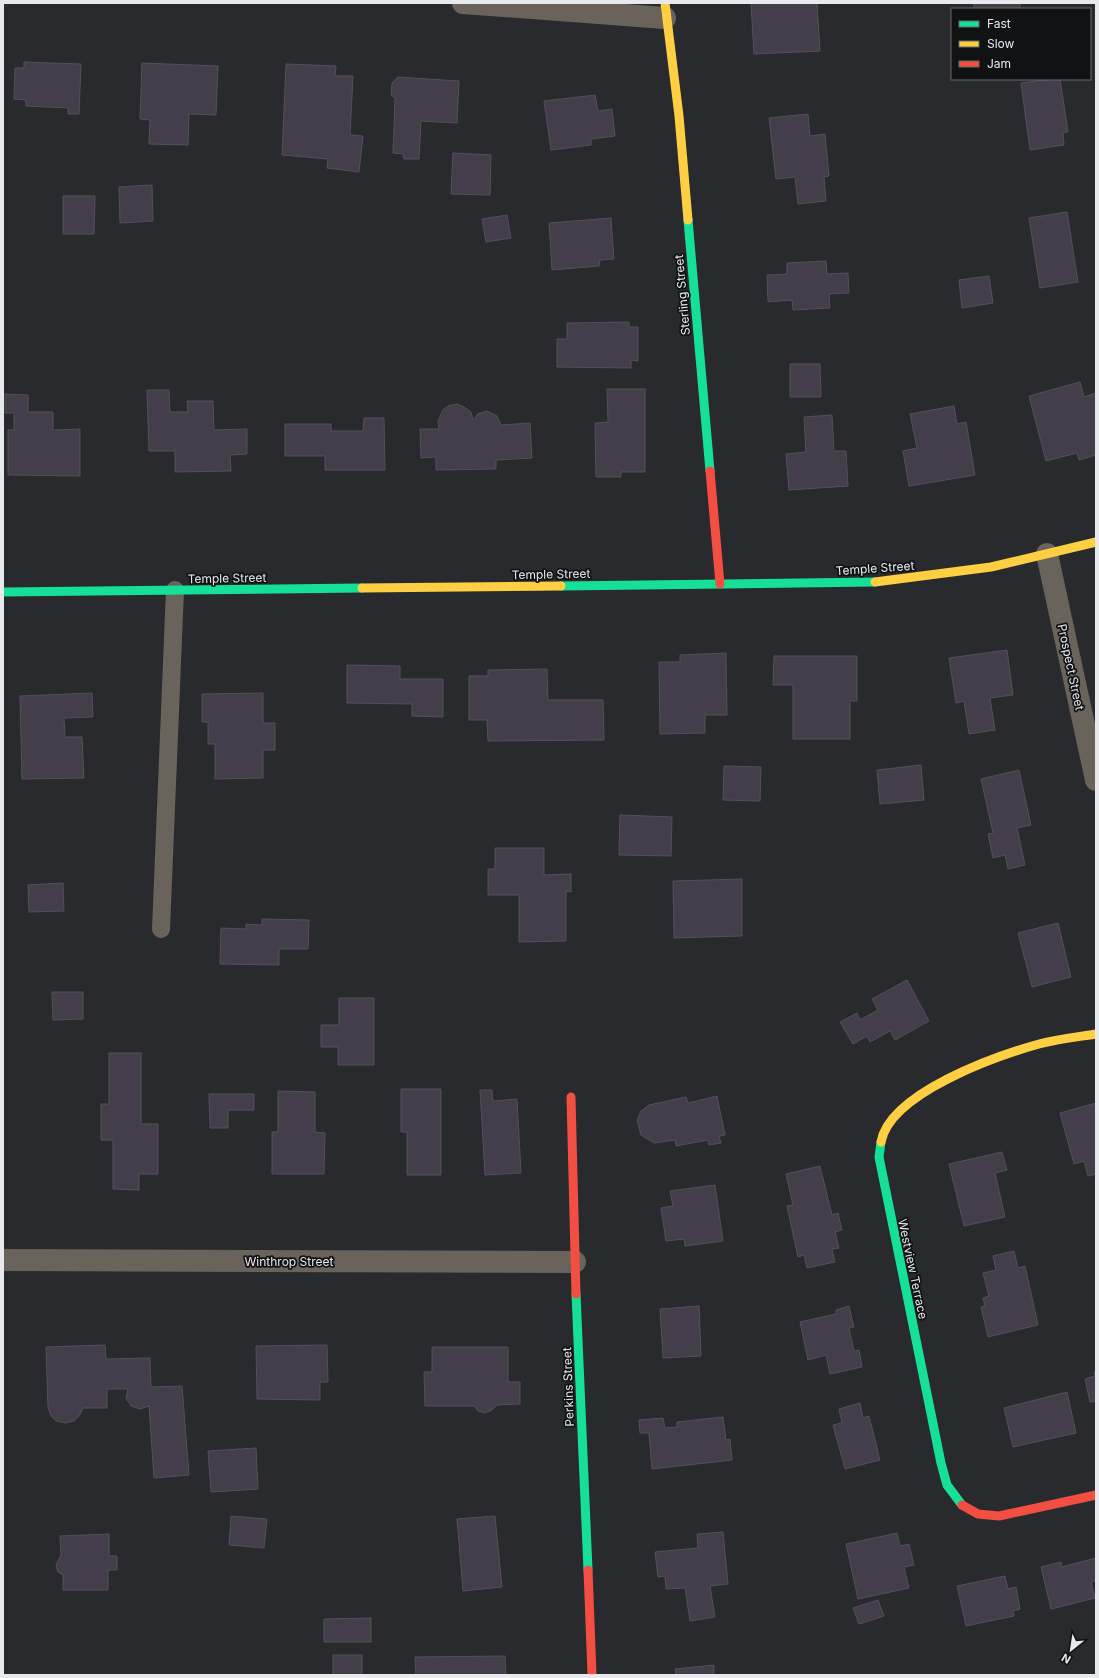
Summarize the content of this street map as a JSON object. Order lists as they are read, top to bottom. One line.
{"streets":{"street":["Sterling Street","Temple Street","Prospect Street","Winthrop Street","Westview Terrace","Perkins Street"]},"crossings":[["Sterling Street","Temple Street"],["Temple Street","Prospect Street"],["Winthrop Street","Perkins Street"]],"legend":["Fast","Slow","Jam"],"north":"bottom left"}
